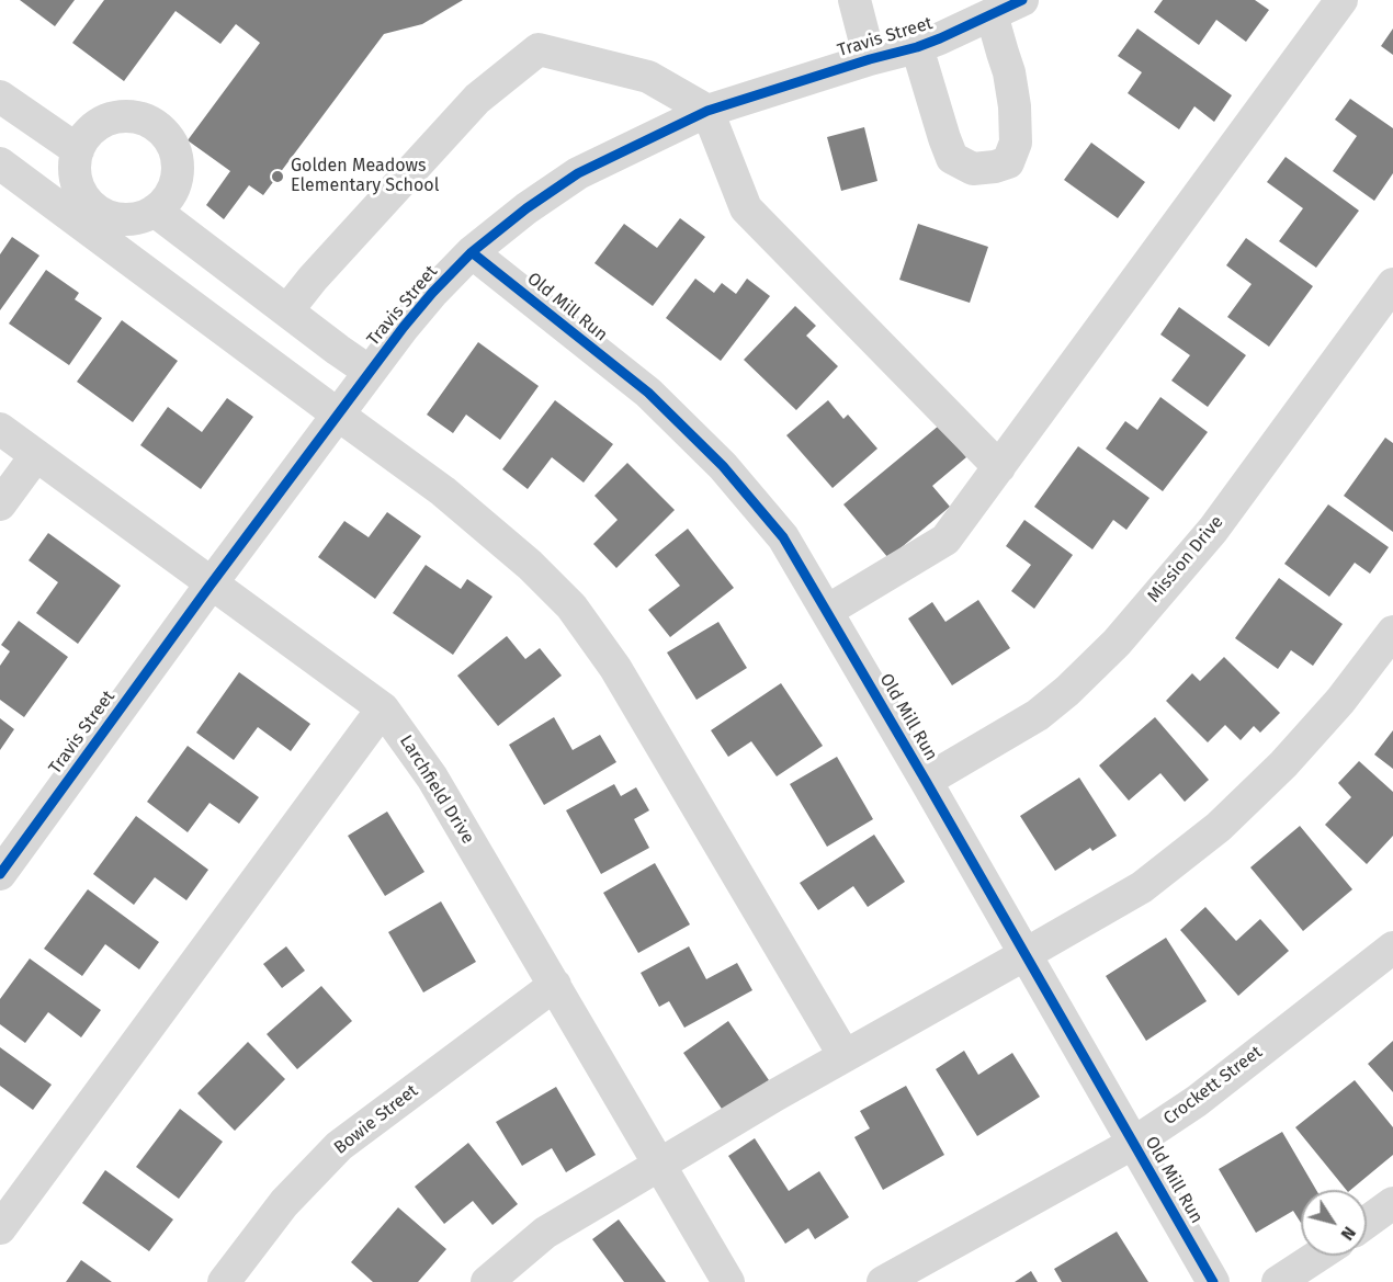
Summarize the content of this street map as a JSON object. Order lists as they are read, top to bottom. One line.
{"streets":{"street":["Travis Street","Old Mill Run","Mission Drive","Larchfield Drive","Crockett Street","Bowie Street"]},"crossings":[["Travis Street","Old Mill Run"],["Travis Street","Larchfield Drive"],["Old Mill Run","Mission Drive"],["Old Mill Run","Crockett Street"],["Larchfield Drive","Bowie Street"]],"places":["Golden Meadows Elementary School"],"north":"bottom right"}
